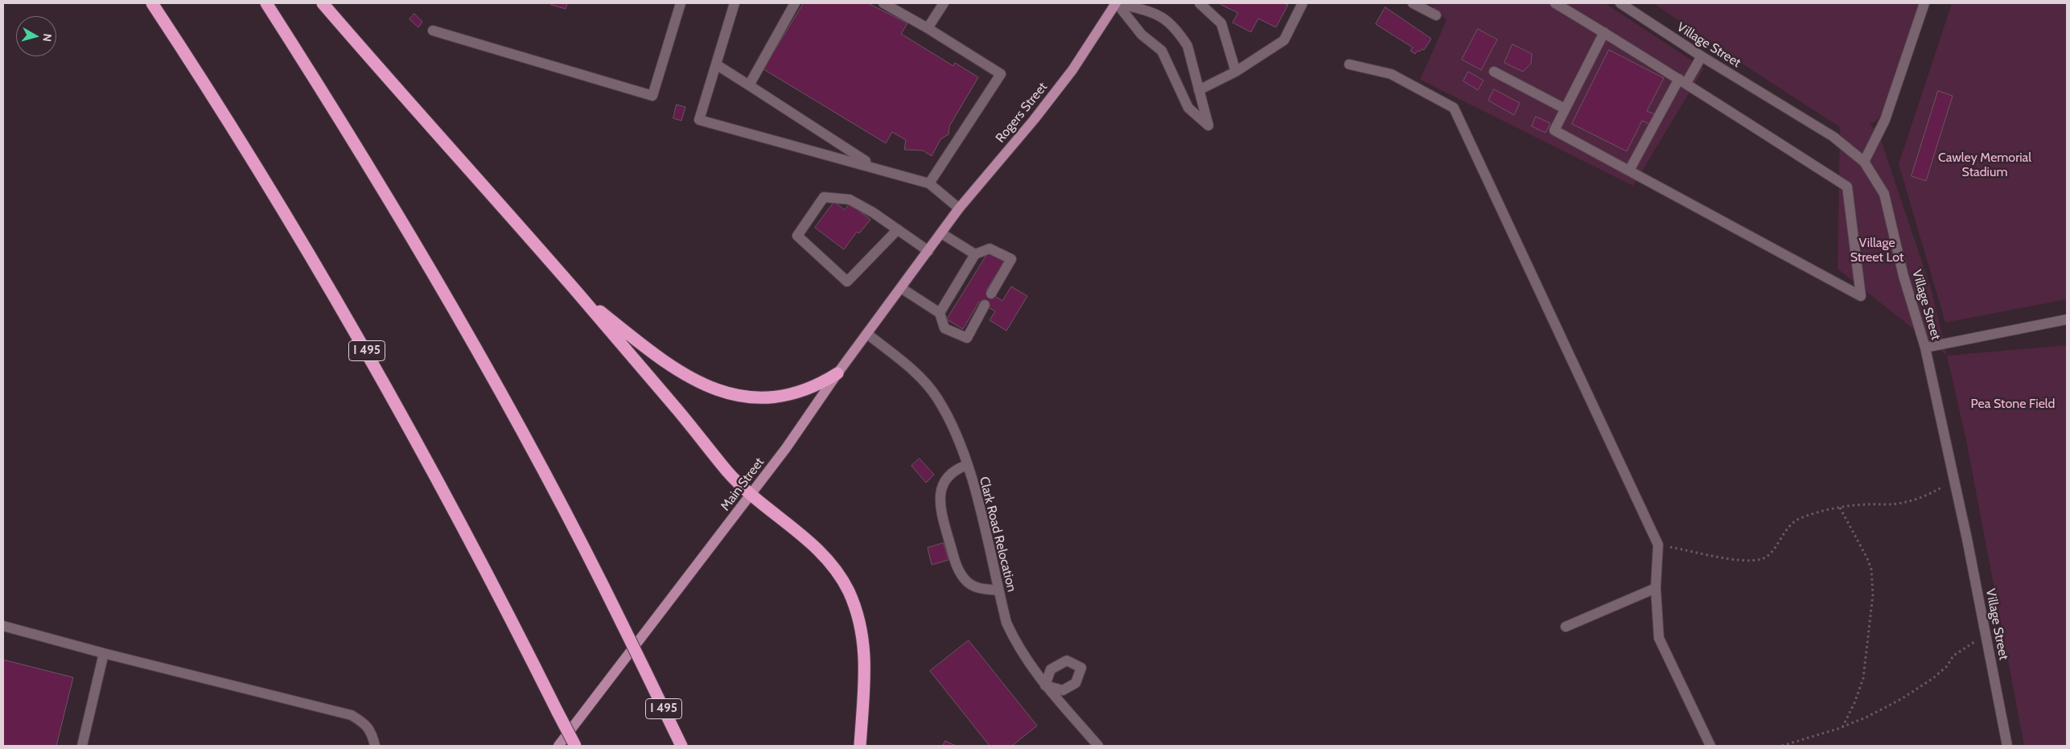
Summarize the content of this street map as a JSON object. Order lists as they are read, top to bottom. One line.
{"streets":{"highway":["I 495"],"main road":["Rogers Street","Main Street"],"street":["Village Street","Clark Road Relocation"]},"crossings":[["Rogers Street","Main Street"],["Main Street","Clark Road Relocation"]],"parks":["Cawley Memorial Stadium","Village Street Lot","Pea Stone Field"],"north":"right"}
